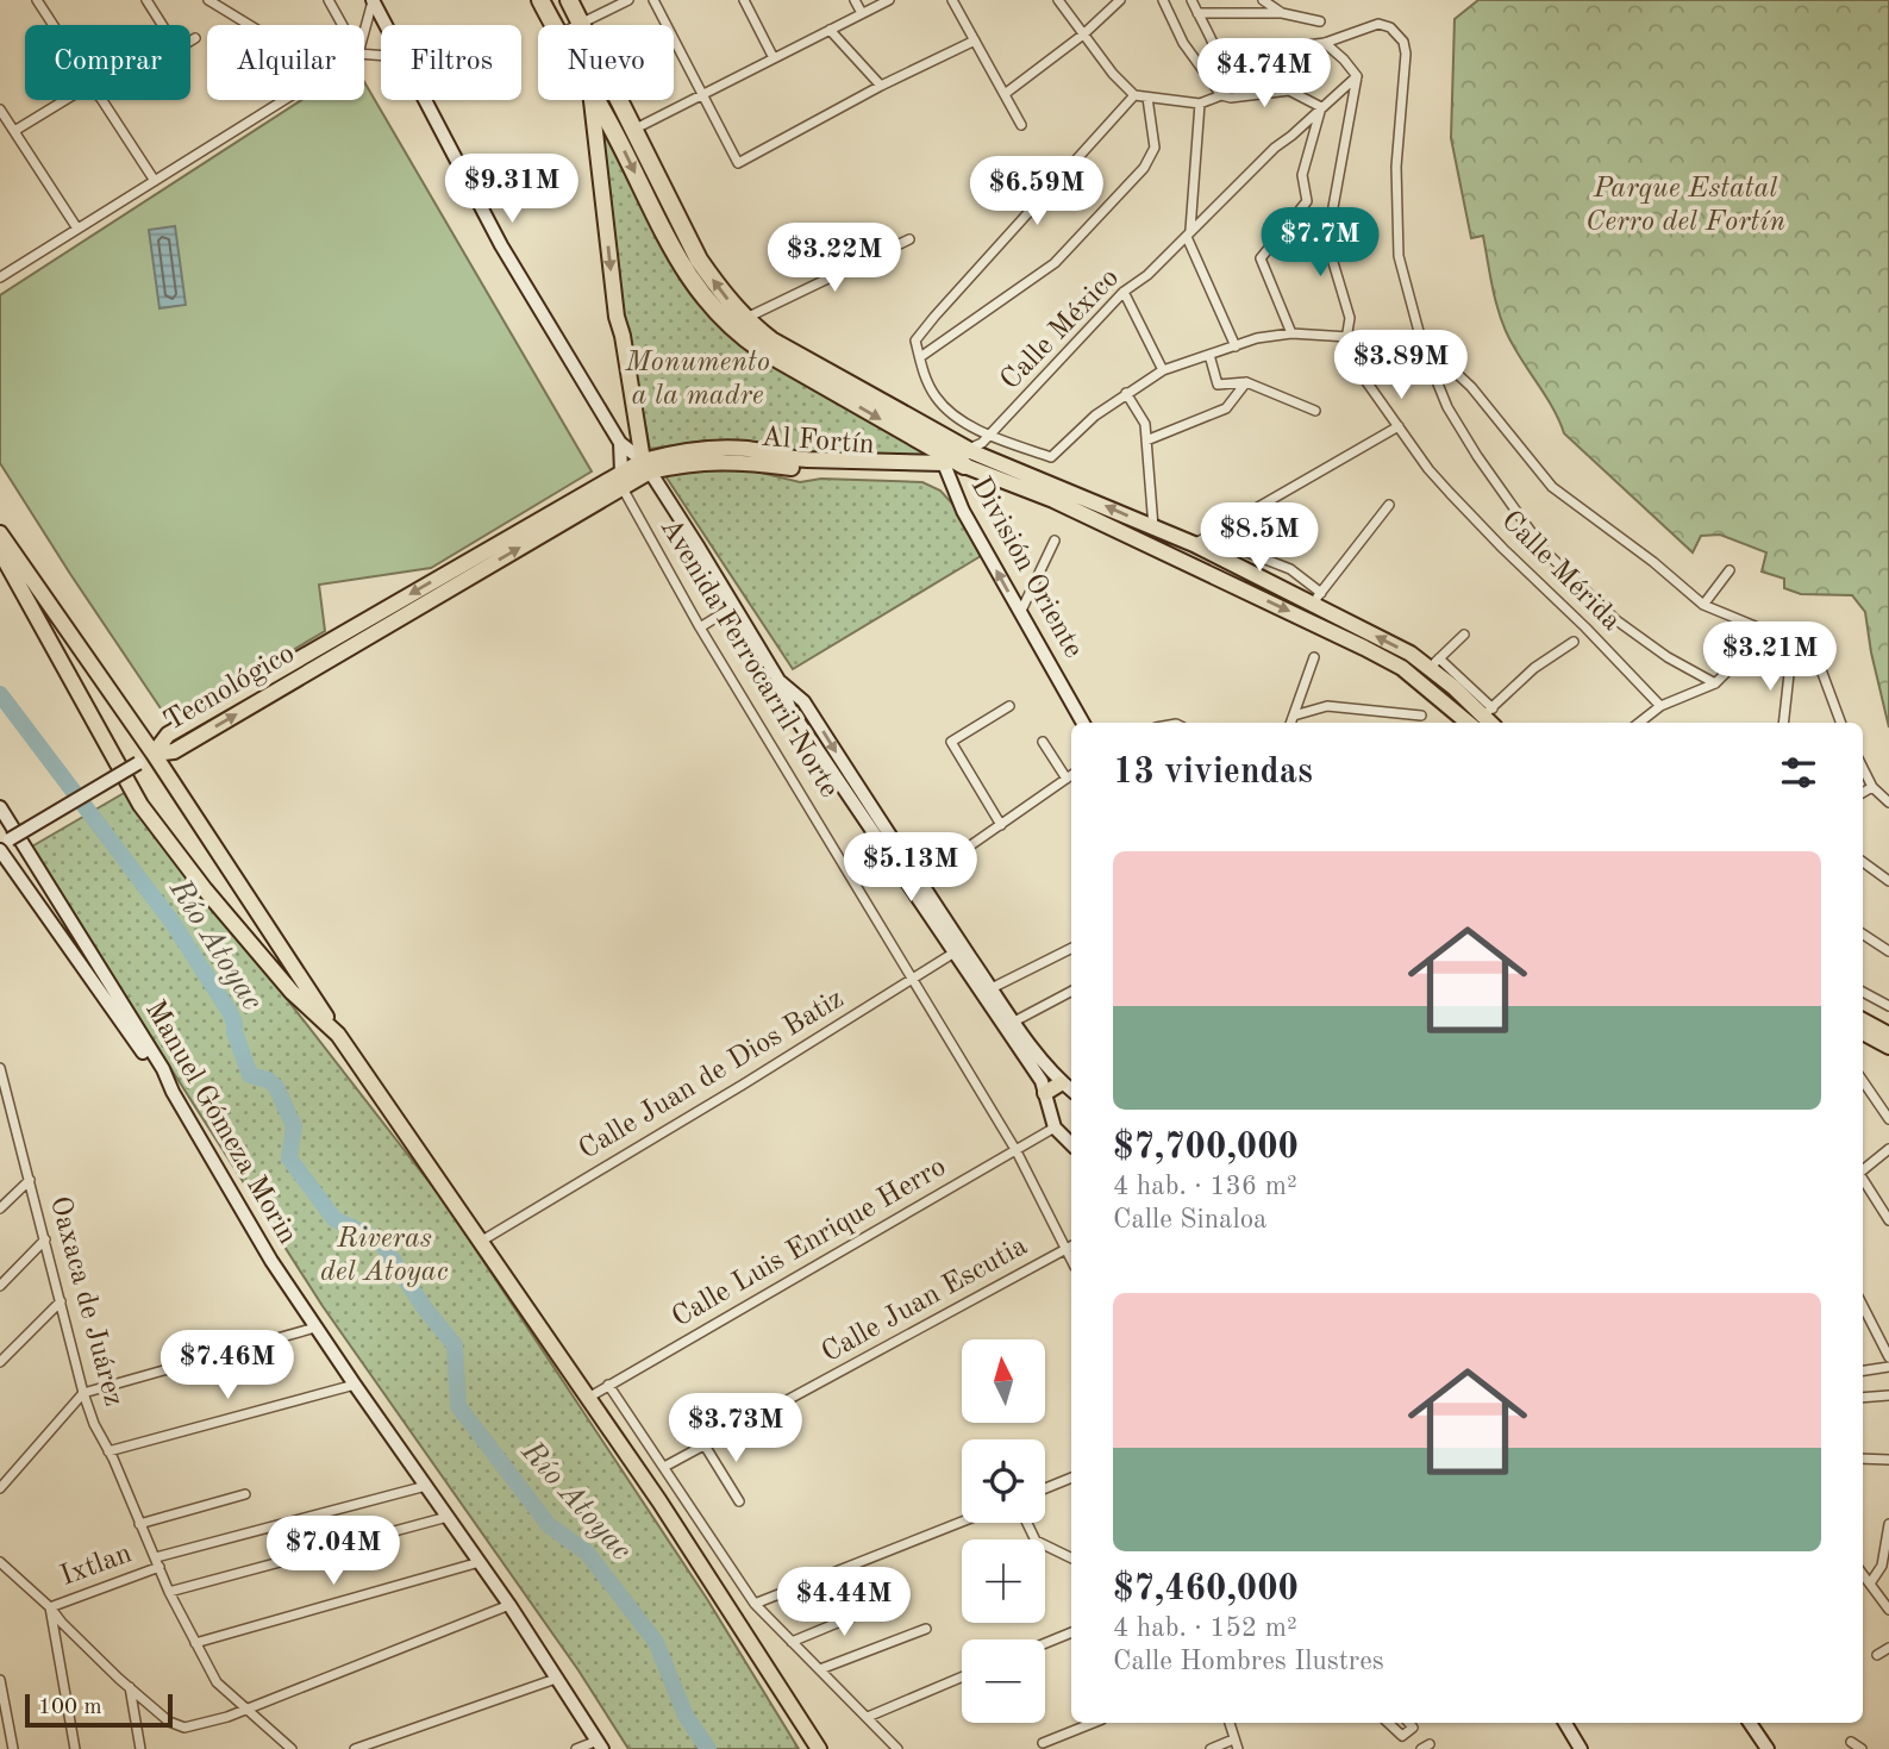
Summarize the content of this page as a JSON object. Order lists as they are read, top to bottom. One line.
{"streets":{"main road":["Al Fortín","Tecnológico"],"street":["Calle México","División Oriente","Calle Mérida","Avenida Ferrocarril Norte","Calle Juan de Dios Batiz","Manuel Gómeza Morin","Calle Luis Enrique Herro","Calle Juan Escutia","Oaxaca de Juárez","Ixtlan"]},"crossings":[["Calle México","Al Fortín"],["Calle México","División Oriente"],["Calle México","Calle Mérida"],["Al Fortín","División Oriente"],["Al Fortín","Tecnológico"],["Avenida Ferrocarril Norte","Tecnológico"],["Avenida Ferrocarril Norte","Calle Juan de Dios Batiz"],["Avenida Ferrocarril Norte","Calle Luis Enrique Herro"],["Avenida Ferrocarril Norte","Calle Juan Escutia"],["Manuel Gómeza Morin","Ixtlan"],["Oaxaca de Juárez","Ixtlan"]],"one_way":["División Oriente"],"water":["Río Atoyac"],"parks":["Parque Estatal Cerro del Fortín","Monumento a la madre","Riveras del Atoyac"],"scale_bar":"100 m","north":"top","page":{"chip":["Comprar","Alquilar","Filtros","Nuevo"],"price":["$4.74M","$9.31M","$6.59M","$7.7M","$3.22M","$3.89M","$8.5M","$3.21M","$5.13M","$7.46M","$3.73M","$7.04M","$4.44M"],"heading":"13 viviendas","list":[{"name":"$7,700,000","note":"4 hab. · 136 m² · Calle Sinaloa"},{"name":"$7,460,000","note":"4 hab. · 152 m² · Calle Hombres Ilustres"}],"map_buttons":["+","−"],"scale":"100 m"}}
